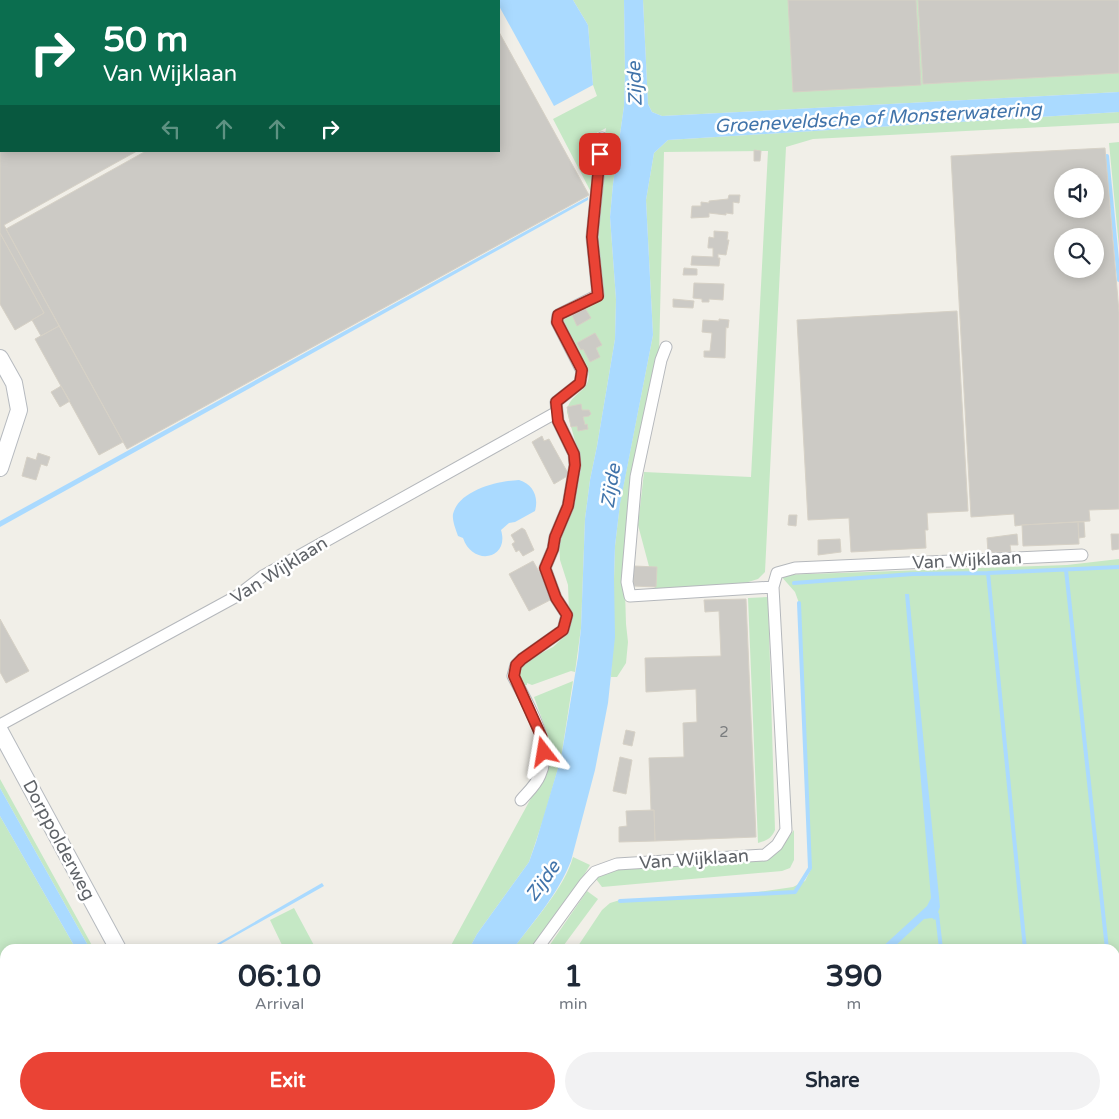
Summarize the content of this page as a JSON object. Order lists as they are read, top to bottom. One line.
{"streets":{"street":["Van Wijklaan","Dorppolderweg"]},"water":["Zijde","Groeneveldsche of Monsterwatering"],"house_numbers":["2"],"page":{"turn":["50 m","Van Wijklaan"],"eta":["06:10","Arrival","1","min","390","m"],"buttons":["Exit","Share"]}}
